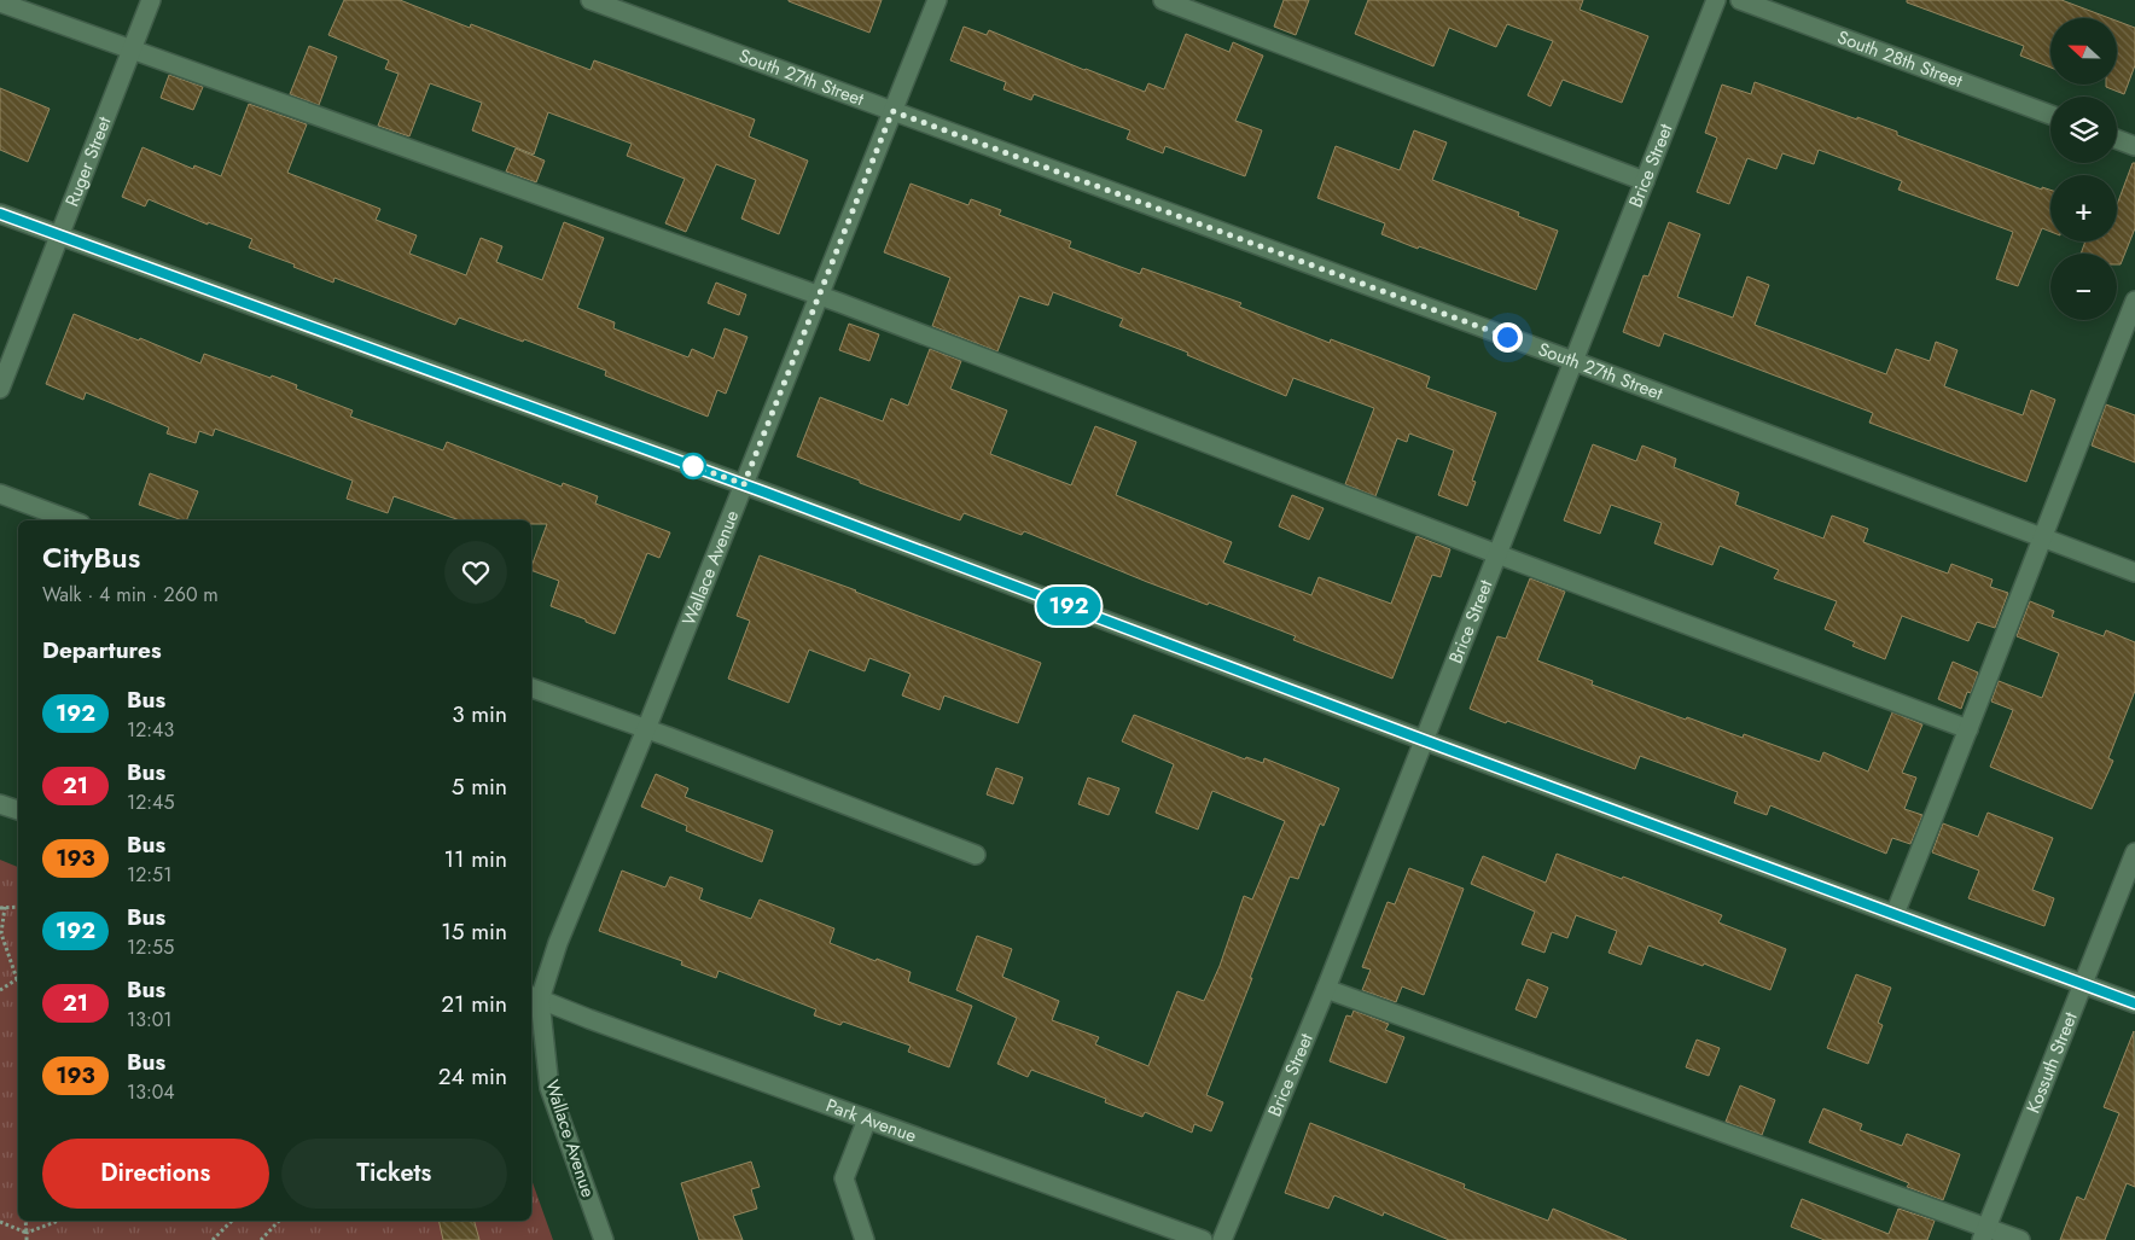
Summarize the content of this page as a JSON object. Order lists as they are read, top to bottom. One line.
{"streets":{"street":["South 28th Street","South 27th Street","Ruger Street","Brice Street","Wallace Avenue","Kossuth Street","Park Avenue"]},"crossings":[["South 27th Street","Brice Street"],["South 27th Street","Wallace Avenue"],["Wallace Avenue","Park Avenue"]],"lines":["bus line 192"],"north":"left","page":{"on_map":"192","map_buttons":["+","−"],"heading":[["CityBus","Walk · 4 min · 260 m"],"Departures"],"list":[{"mark":"192","name":"Bus","note":"12:43","value":"3 min"},{"mark":"21","name":"Bus","note":"12:45","value":"5 min"},{"mark":"193","name":"Bus","note":"12:51","value":"11 min"},{"mark":"192","name":"Bus","note":"12:55","value":"15 min"},{"mark":"21","name":"Bus","note":"13:01","value":"21 min"},{"mark":"193","name":"Bus","note":"13:04","value":"24 min"}],"buttons":["Directions","Tickets"]}}
